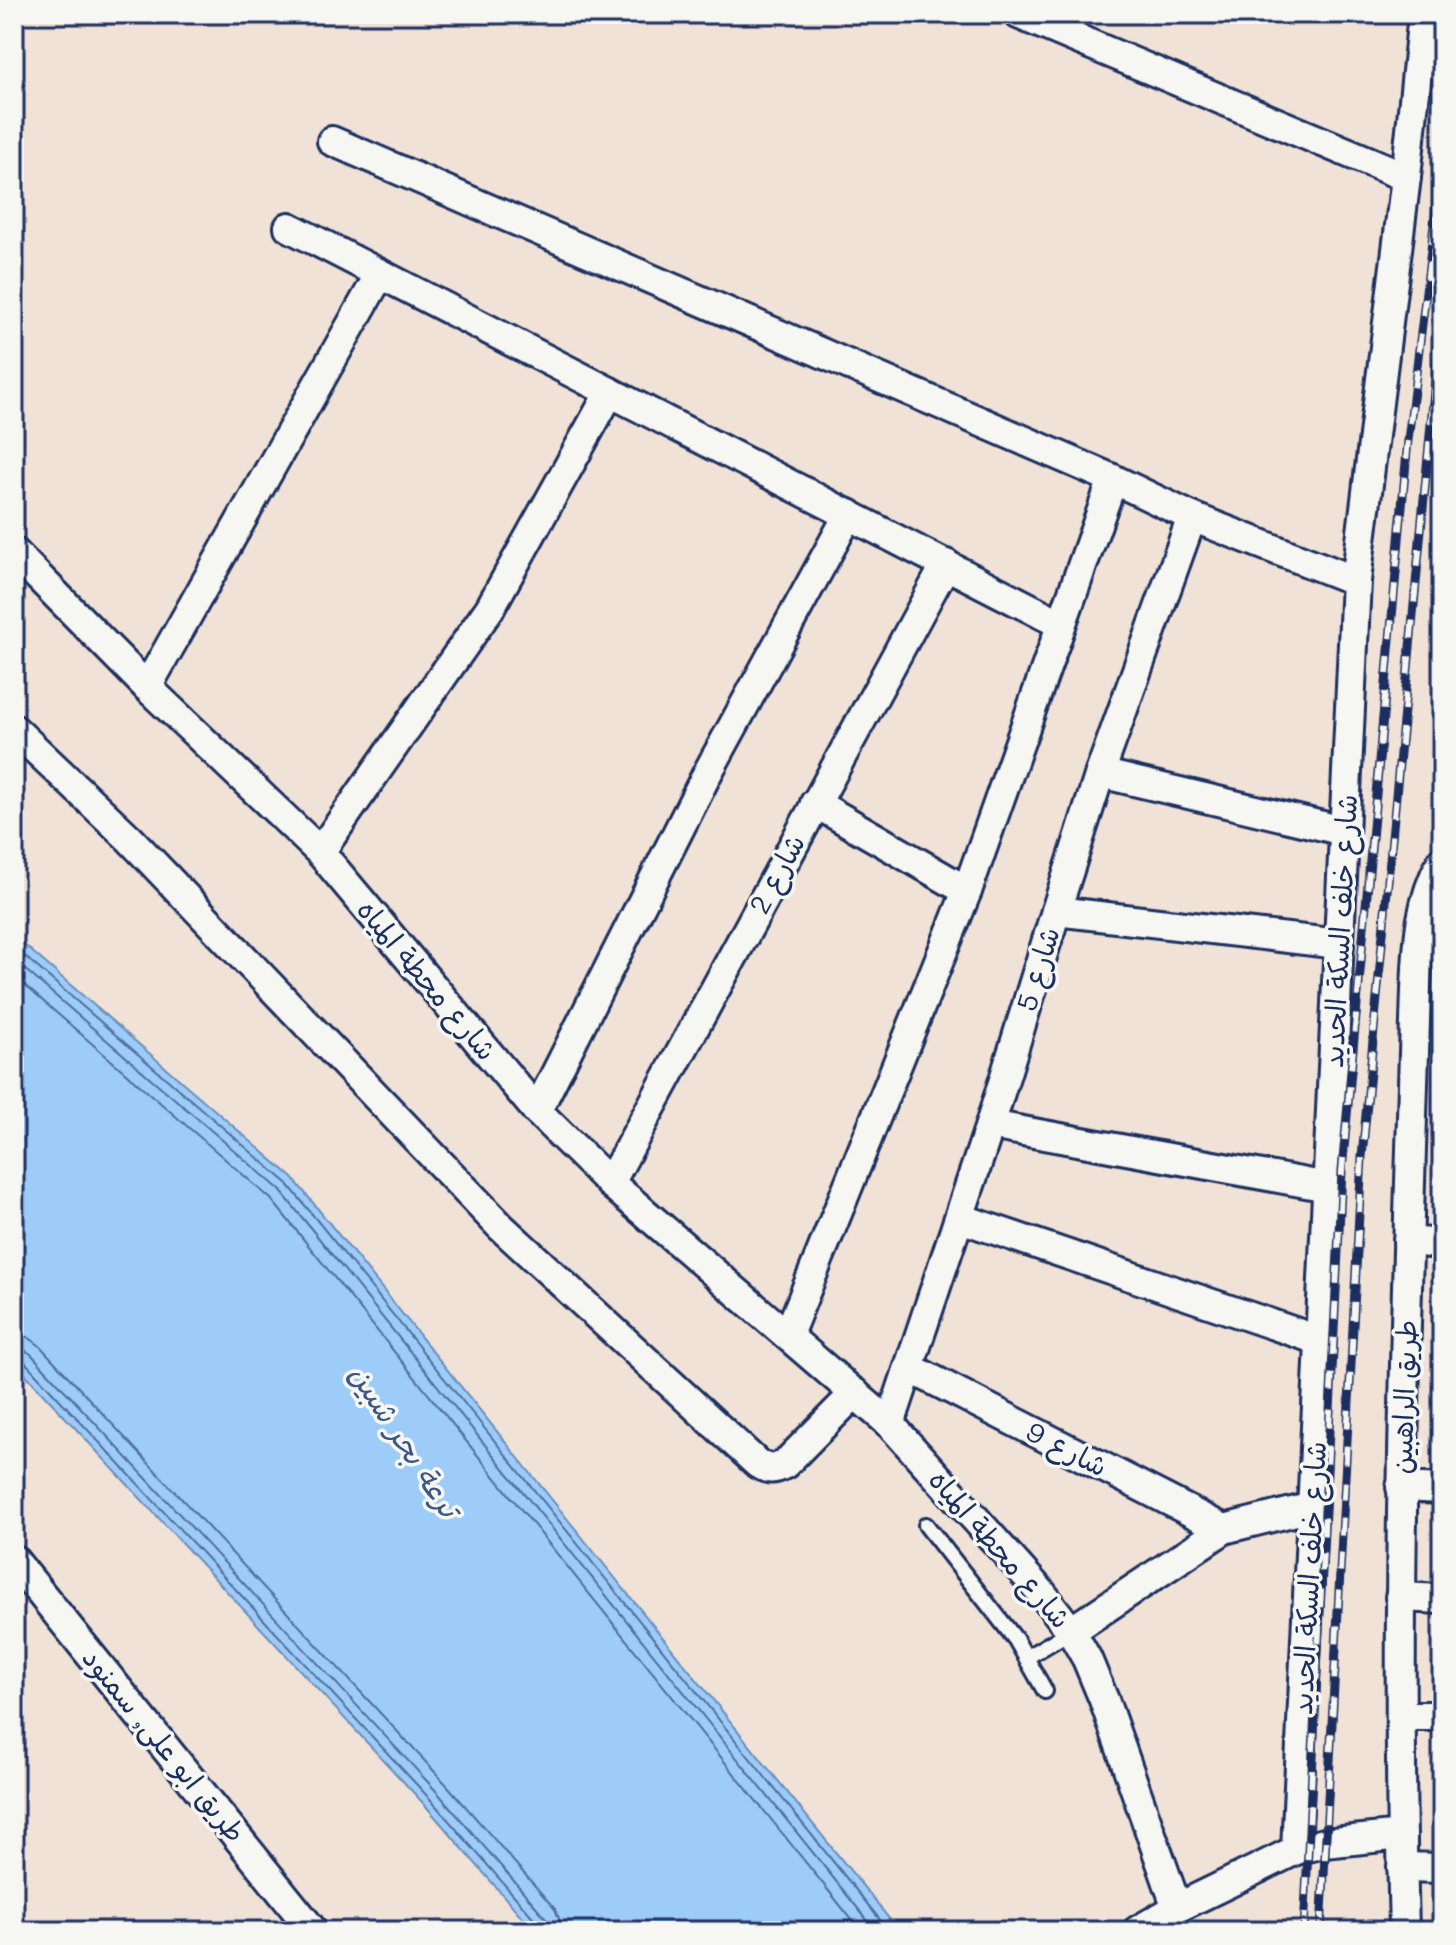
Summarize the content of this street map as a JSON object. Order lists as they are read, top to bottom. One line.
{"streets":{"street":["شارع 2","شارع خلف السكة الحديد","شارع 5","شارع محطة المياه","طريق الراهبين","شارع 9","طريق ابو على, سمنود"]},"crossings":[["شارع 2","شارع محطة المياه"],["شارع 5","شارع محطة المياه"],["شارع 5","شارع 9"]],"water":["ترعة بحر شبين"]}
